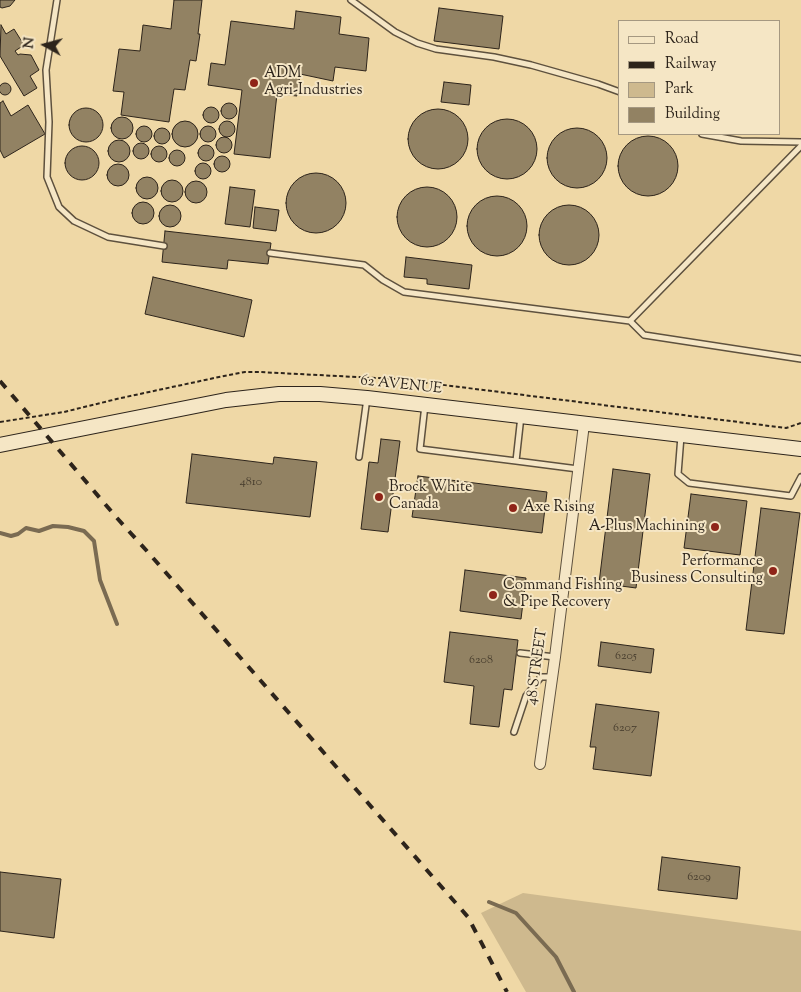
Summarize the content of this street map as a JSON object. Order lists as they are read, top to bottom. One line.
{"streets":{"main road":["62 AVENUE"],"street":["48 STREET"]},"crossings":[["62 AVENUE","48 STREET"]],"places":["ADM Agri-Industries","Brock White Canada","Axe Rising","A-Plus Machining","Performance Business Consulting","Command Fishing & Pipe Recovery"],"house_numbers":["4810","6205","6208","6207","6209"],"legend":["Road","Railway","Park","Building"],"north":"left"}
